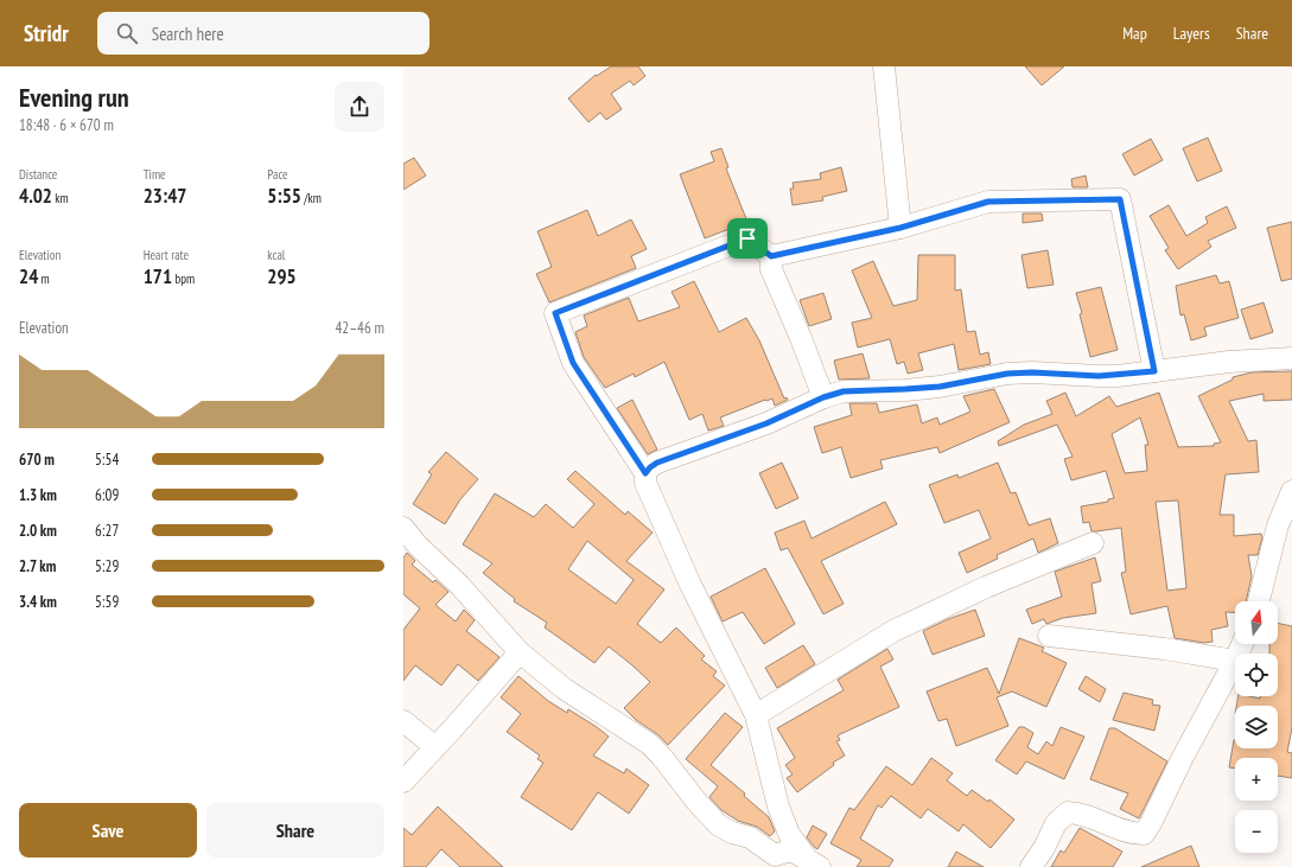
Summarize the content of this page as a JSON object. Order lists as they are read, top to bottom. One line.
{"north":"top","page":{"header":"Stridr","search":"Search here","nav":["Map","Layers","Share"],"heading":["Evening run","18:48 · 6 × 670 m"],"stats":[["Distance","4.02 km"],["Time","23:47"],["Pace","5:55 /km"],["Elevation","24 m"],["Heart rate","171 bpm"],["kcal","295"]],"chart":["Elevation","42–46 m"],"list":[{"name":"670 m","note":"5:54"},{"name":"1.3 km","note":"6:09"},{"name":"2.0 km","note":"6:27"},{"name":"2.7 km","note":"5:29"},{"name":"3.4 km","note":"5:59"}],"map_buttons":["+","−"],"buttons":["Save","Share"]}}
